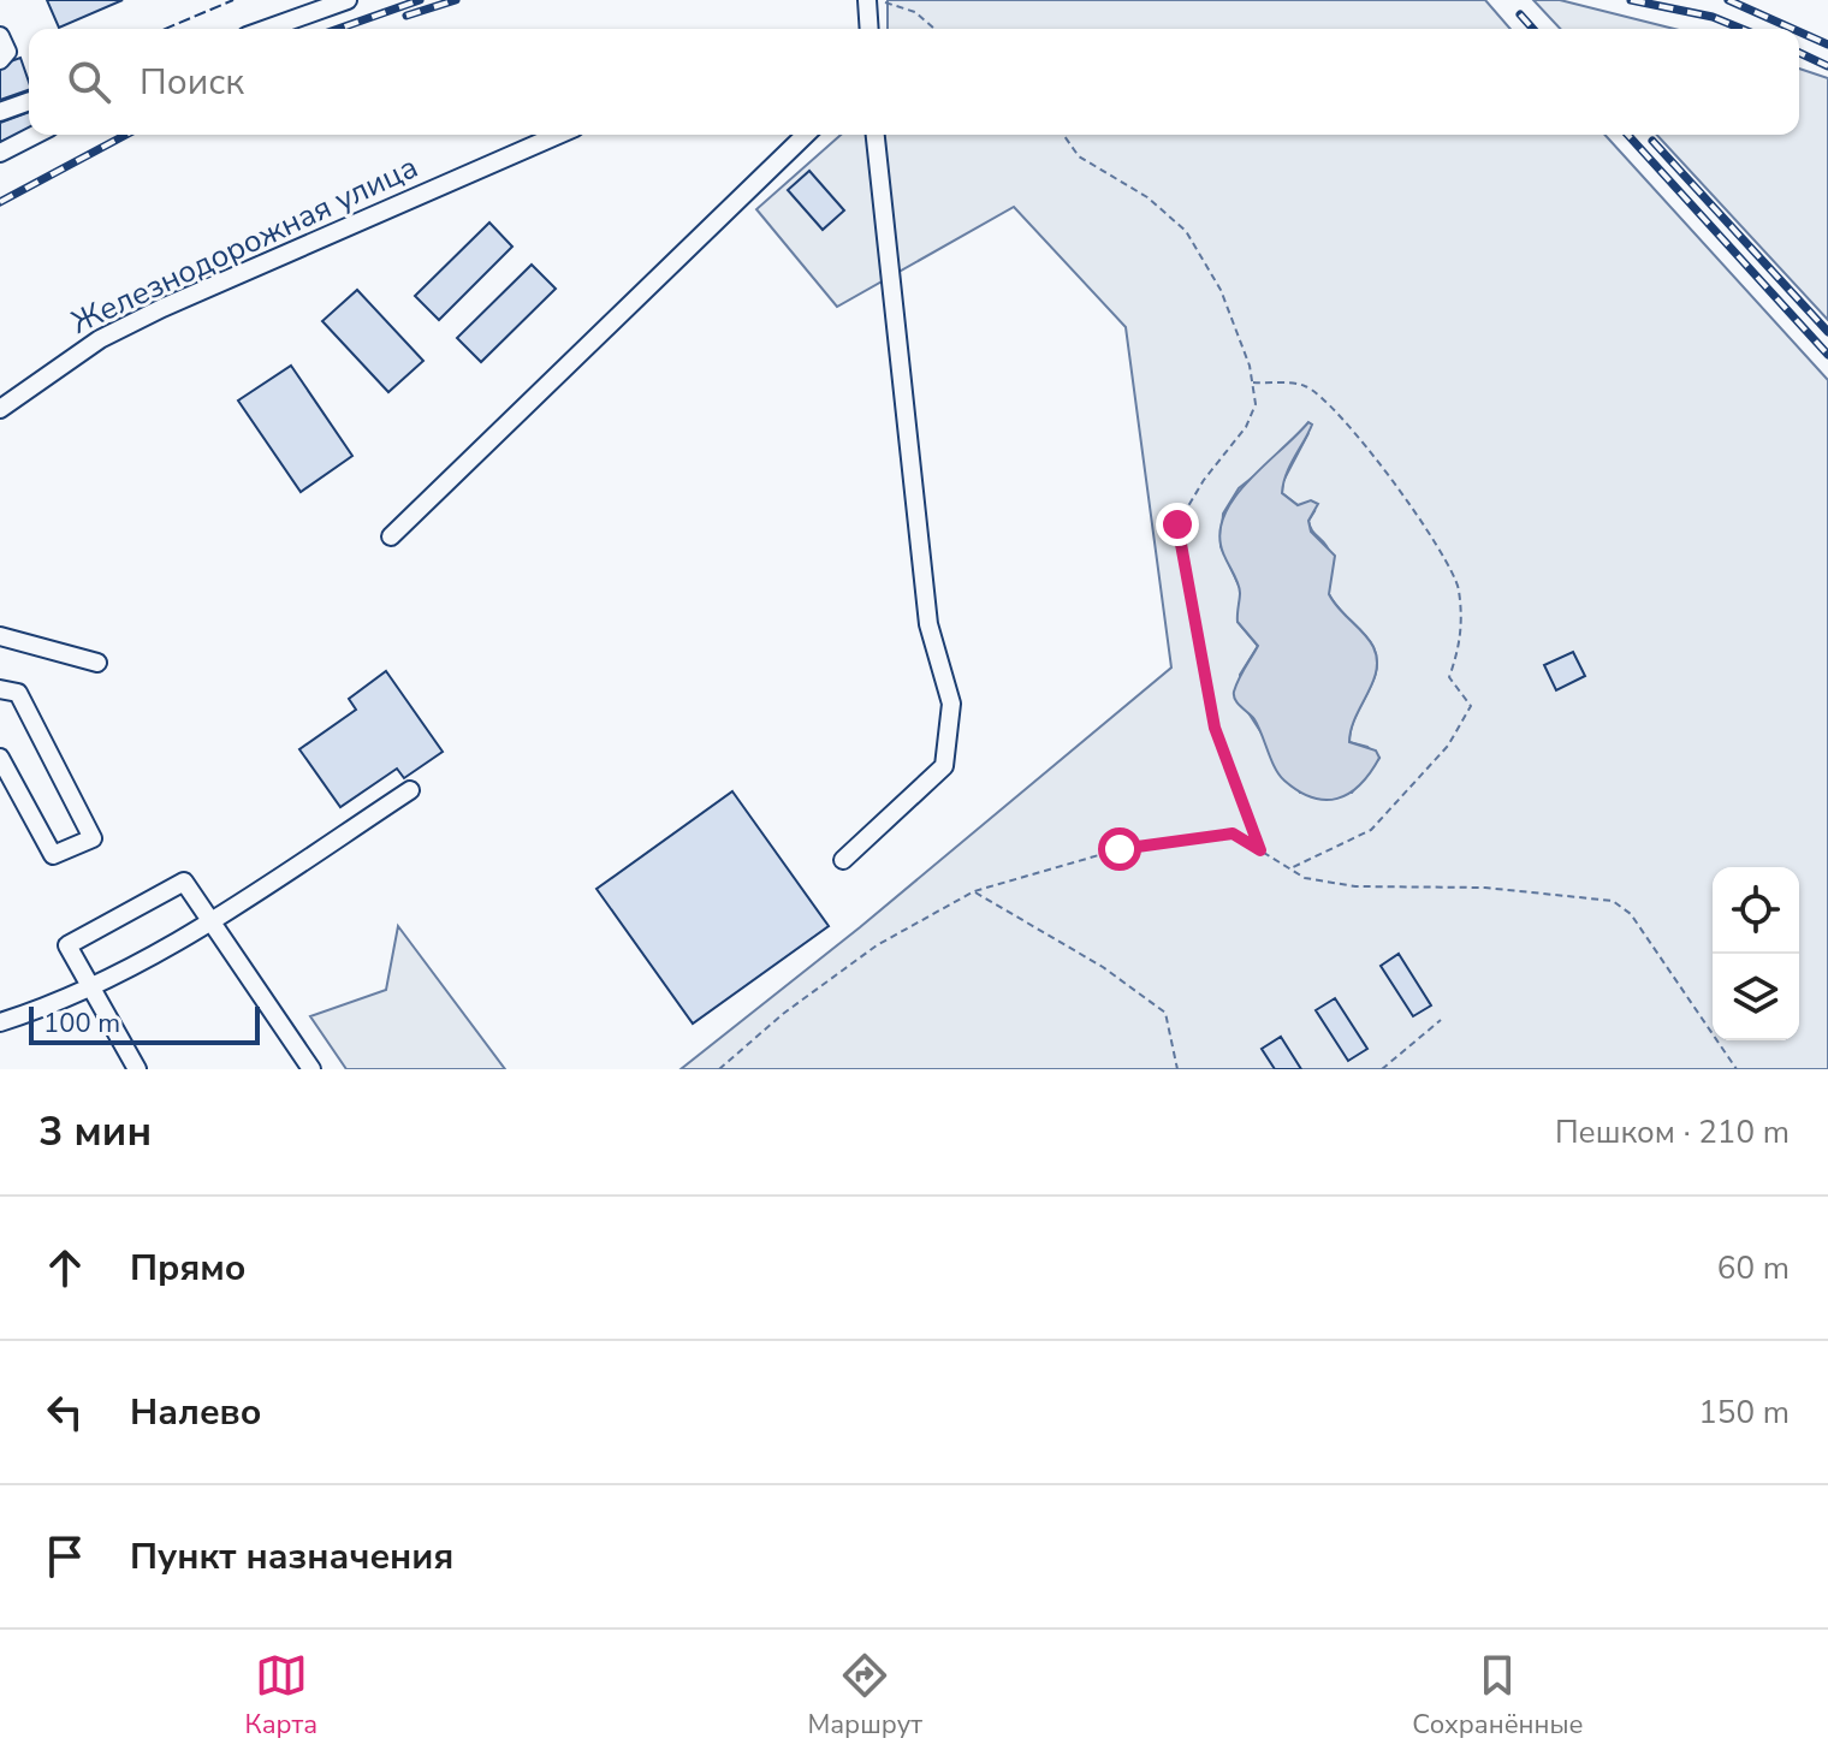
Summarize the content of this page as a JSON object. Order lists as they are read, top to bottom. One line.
{"streets":{"street":["Железнодорожная улица"]},"scale_bar":"100 m","page":{"search":"Поиск","scale":"100 m","heading":["3 мин","Пешком · 210 m"],"list":[["Прямо","60 m"],["Налево","150 m"],"Пункт назначения"],"nav":["Карта","Маршрут","Сохранённые"]}}
